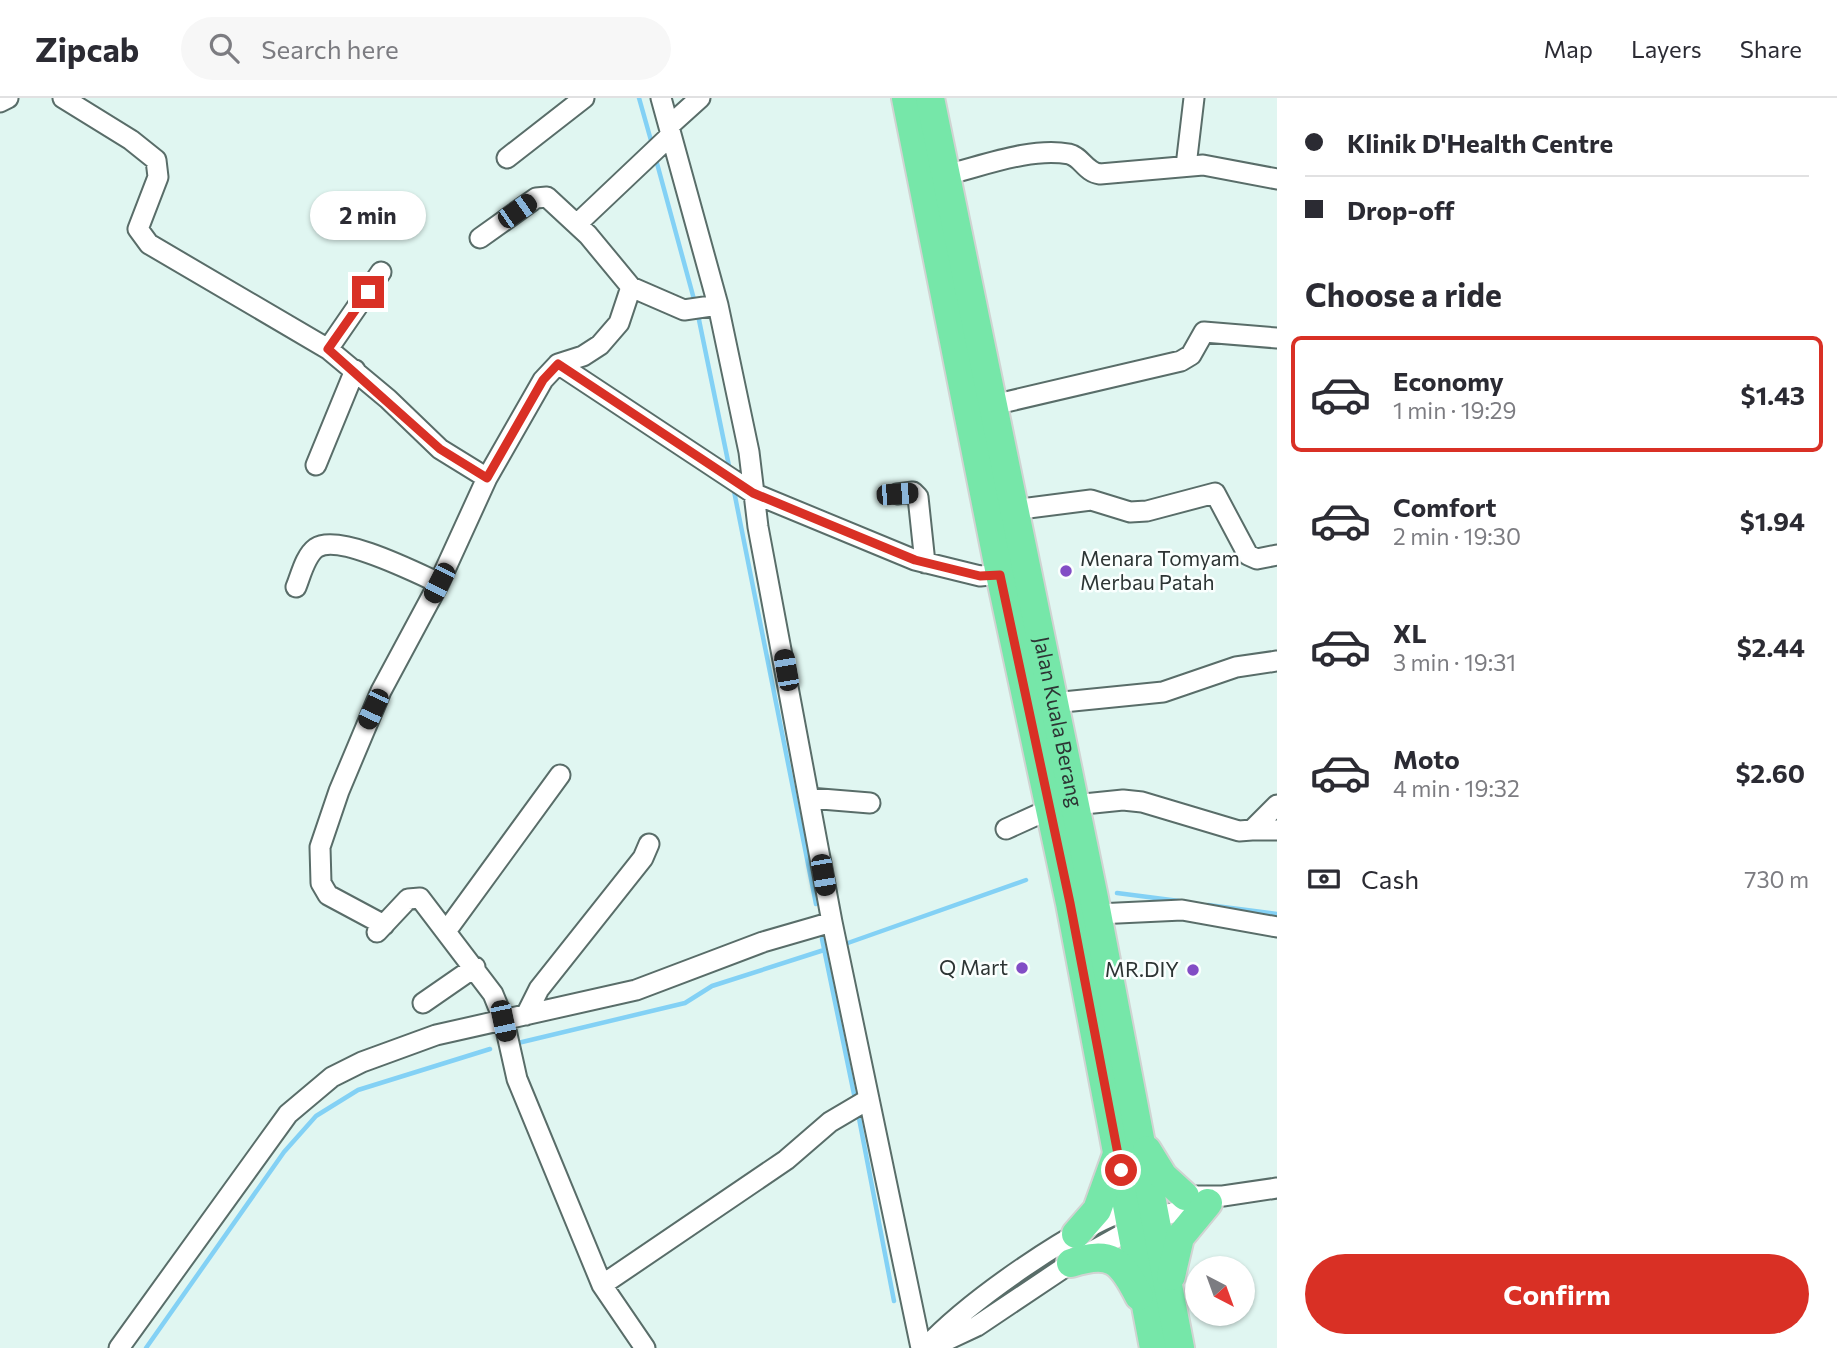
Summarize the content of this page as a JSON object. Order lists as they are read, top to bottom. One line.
{"streets":{"highway":["Jalan Kuala Berang"]},"places":["Menara Tomyam Merbau Patah","Q Mart","MR.DIY"],"north":"bottom right","page":{"header":"Zipcab","search":"Search here","nav":["Map","Layers","Share"],"banner":["Klinik D'Health Centre","Drop-off"],"bubble":"2 min","heading":"Choose a ride","list":[{"name":"Economy","note":"1 min · 19:29","value":"$1.43"},{"name":"Comfort","note":"2 min · 19:30","value":"$1.94"},{"name":"XL","note":"3 min · 19:31","value":"$2.44"},{"name":"Moto","note":"4 min · 19:32","value":"$2.60"}],"pay":["Cash","730 m"],"buttons":"Confirm"}}
